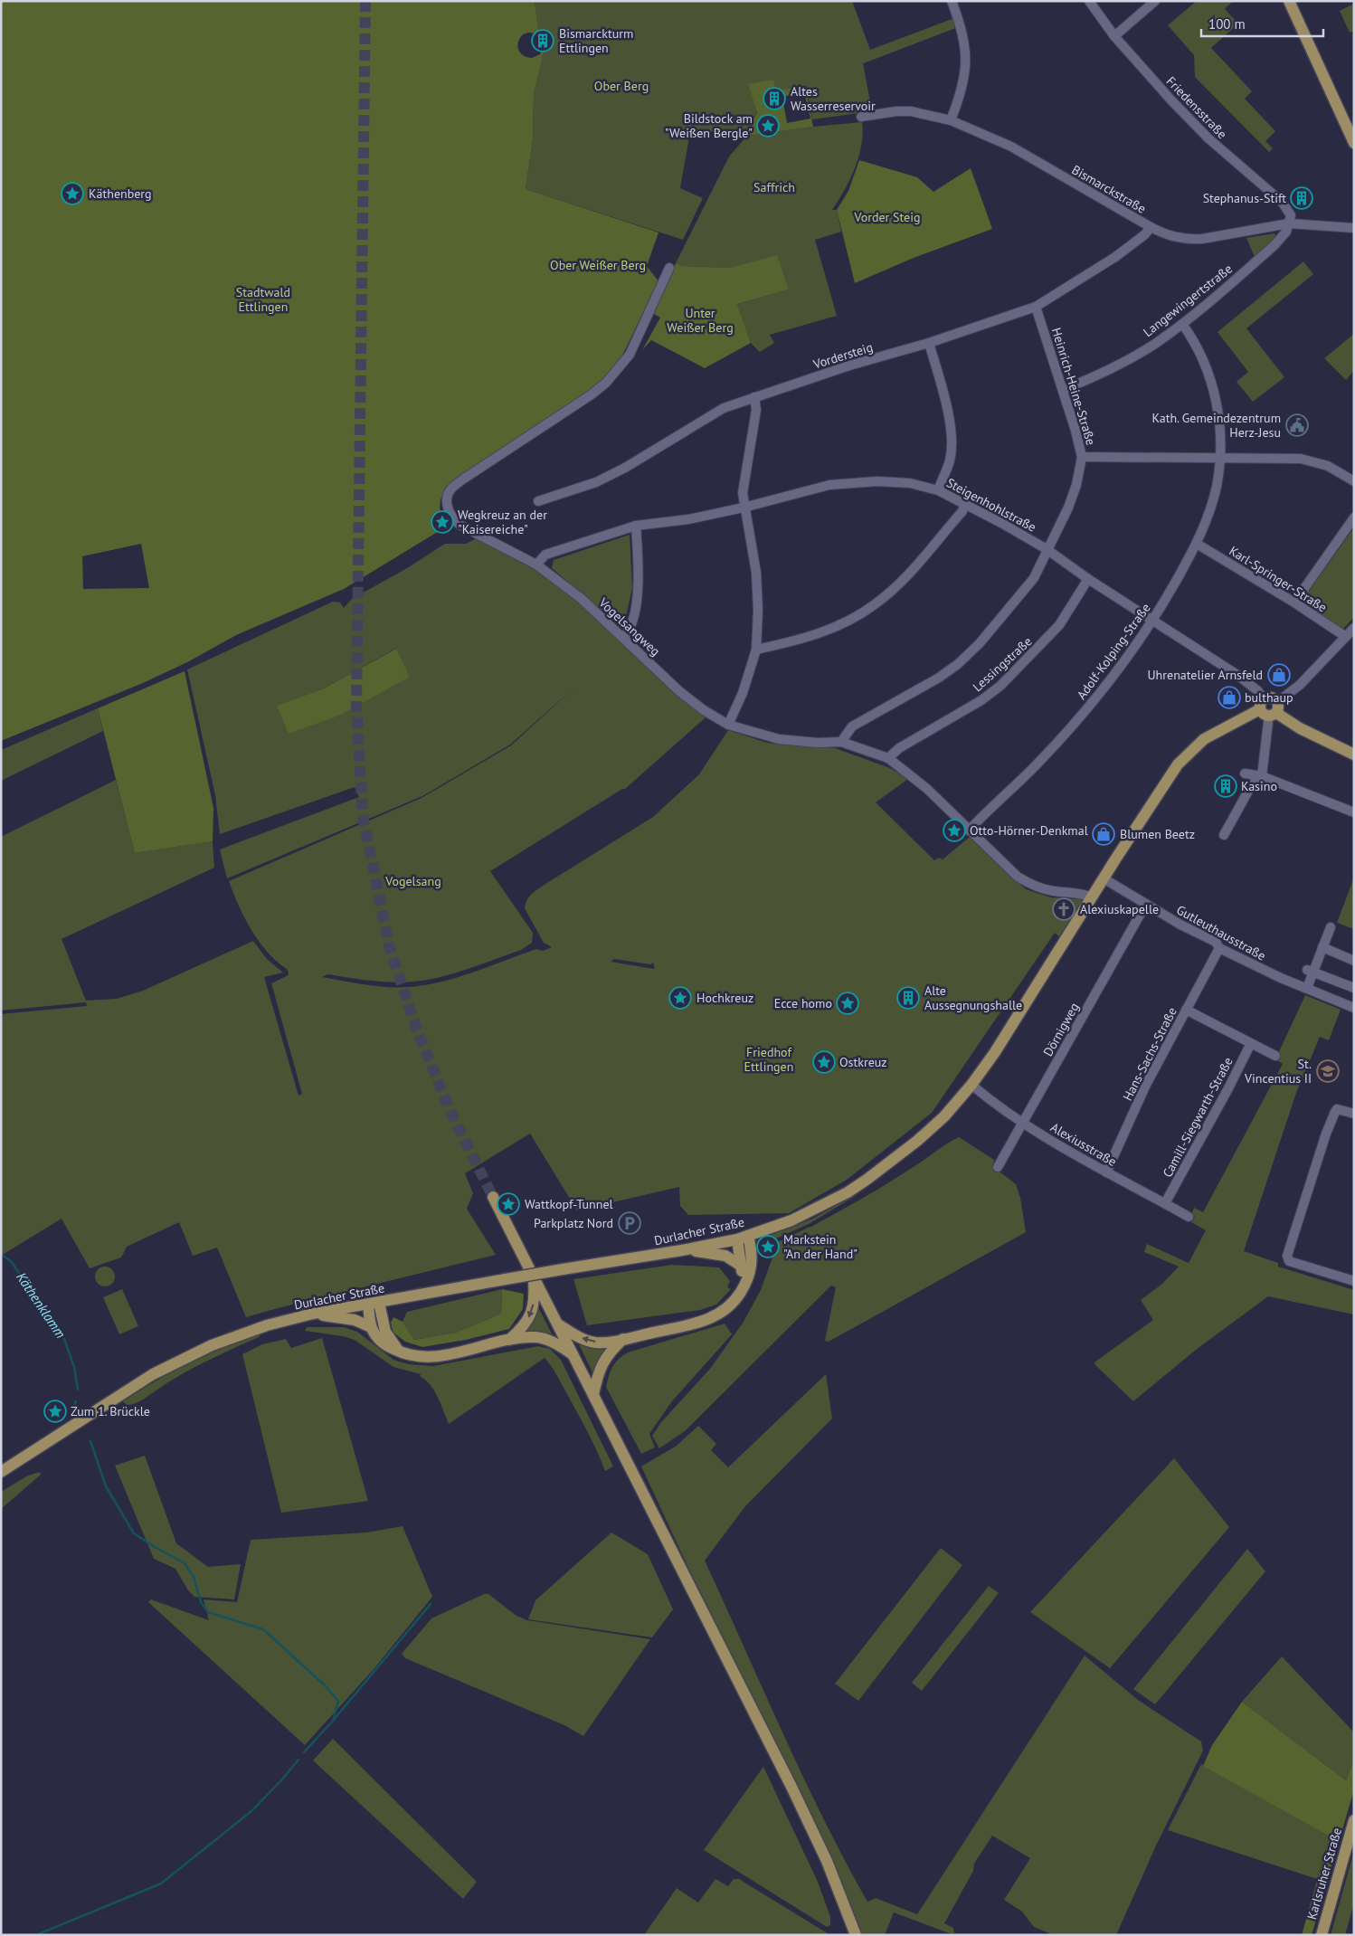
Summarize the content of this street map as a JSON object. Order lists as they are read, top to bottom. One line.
{"streets":{"main road":["Durlacher Straße","Karlsruher Straße"],"street":["Friedensstraße","Bismarckstraße","Langewingertstraße","Vordersteig","Heinrich-Heine-Straße","Steigenhohlstraße","Karl-Springer-Straße","Vogelsangweg","Adolf-Kolping-Straße","Lessingstraße","Gutleuthausstraße","Dörnigweg","Hans-Sachs-Straße","Camill-Siegwarth-Straße","Alexiusstraße"]},"crossings":[["Friedensstraße","Bismarckstraße"],["Friedensstraße","Langewingertstraße"],["Bismarckstraße","Langewingertstraße"],["Bismarckstraße","Vordersteig"],["Langewingertstraße","Heinrich-Heine-Straße"],["Langewingertstraße","Adolf-Kolping-Straße"],["Vordersteig","Heinrich-Heine-Straße"],["Heinrich-Heine-Straße","Steigenhohlstraße"],["Heinrich-Heine-Straße","Vogelsangweg"],["Steigenhohlstraße","Vogelsangweg"],["Steigenhohlstraße","Adolf-Kolping-Straße"],["Steigenhohlstraße","Lessingstraße"],["Steigenhohlstraße","Durlacher Straße"],["Karl-Springer-Straße","Adolf-Kolping-Straße"],["Vogelsangweg","Adolf-Kolping-Straße"],["Vogelsangweg","Lessingstraße"],["Vogelsangweg","Durlacher Straße"],["Gutleuthausstraße","Dörnigweg"],["Gutleuthausstraße","Hans-Sachs-Straße"],["Gutleuthausstraße","Durlacher Straße"],["Dörnigweg","Alexiusstraße"],["Hans-Sachs-Straße","Alexiusstraße"],["Camill-Siegwarth-Straße","Alexiusstraße"],["Alexiusstraße","Durlacher Straße"]],"water":["Käthenklamm"],"parks":["Ober Berg","Saffrich","Vorder Steig","Ober Weißer Berg","Stadtwald Ettlingen","Unter Weißer Berg","Vogelsang","Friedhof Ettlingen"],"places":{"building":["Bismarckturm Ettlingen","Altes Wasserreservoir","Stephanus-Stift","Kasino","Alte Aussegnungshalle"],"place":["Bildstock am \"Weißen Bergle\"","Käthenberg","Wegkreuz an der \"Kaisereiche\"","Otto-Hörner-Denkmal","Hochkreuz","Ecce homo","Ostkreuz","Wattkopf-Tunnel","Markstein \"An der Hand\"","Zum 1. Brückle"],"public building":["Kath. Gemeindezentrum Herz-Jesu"],"shop":["Uhrenatelier Arnsfeld","bulthaup","Blumen Beetz"],"church":["Alexiuskapelle"],"school or university":["St. Vincentius II"],"parking":["Parkplatz Nord"]},"scale_bar":"100 m"}
